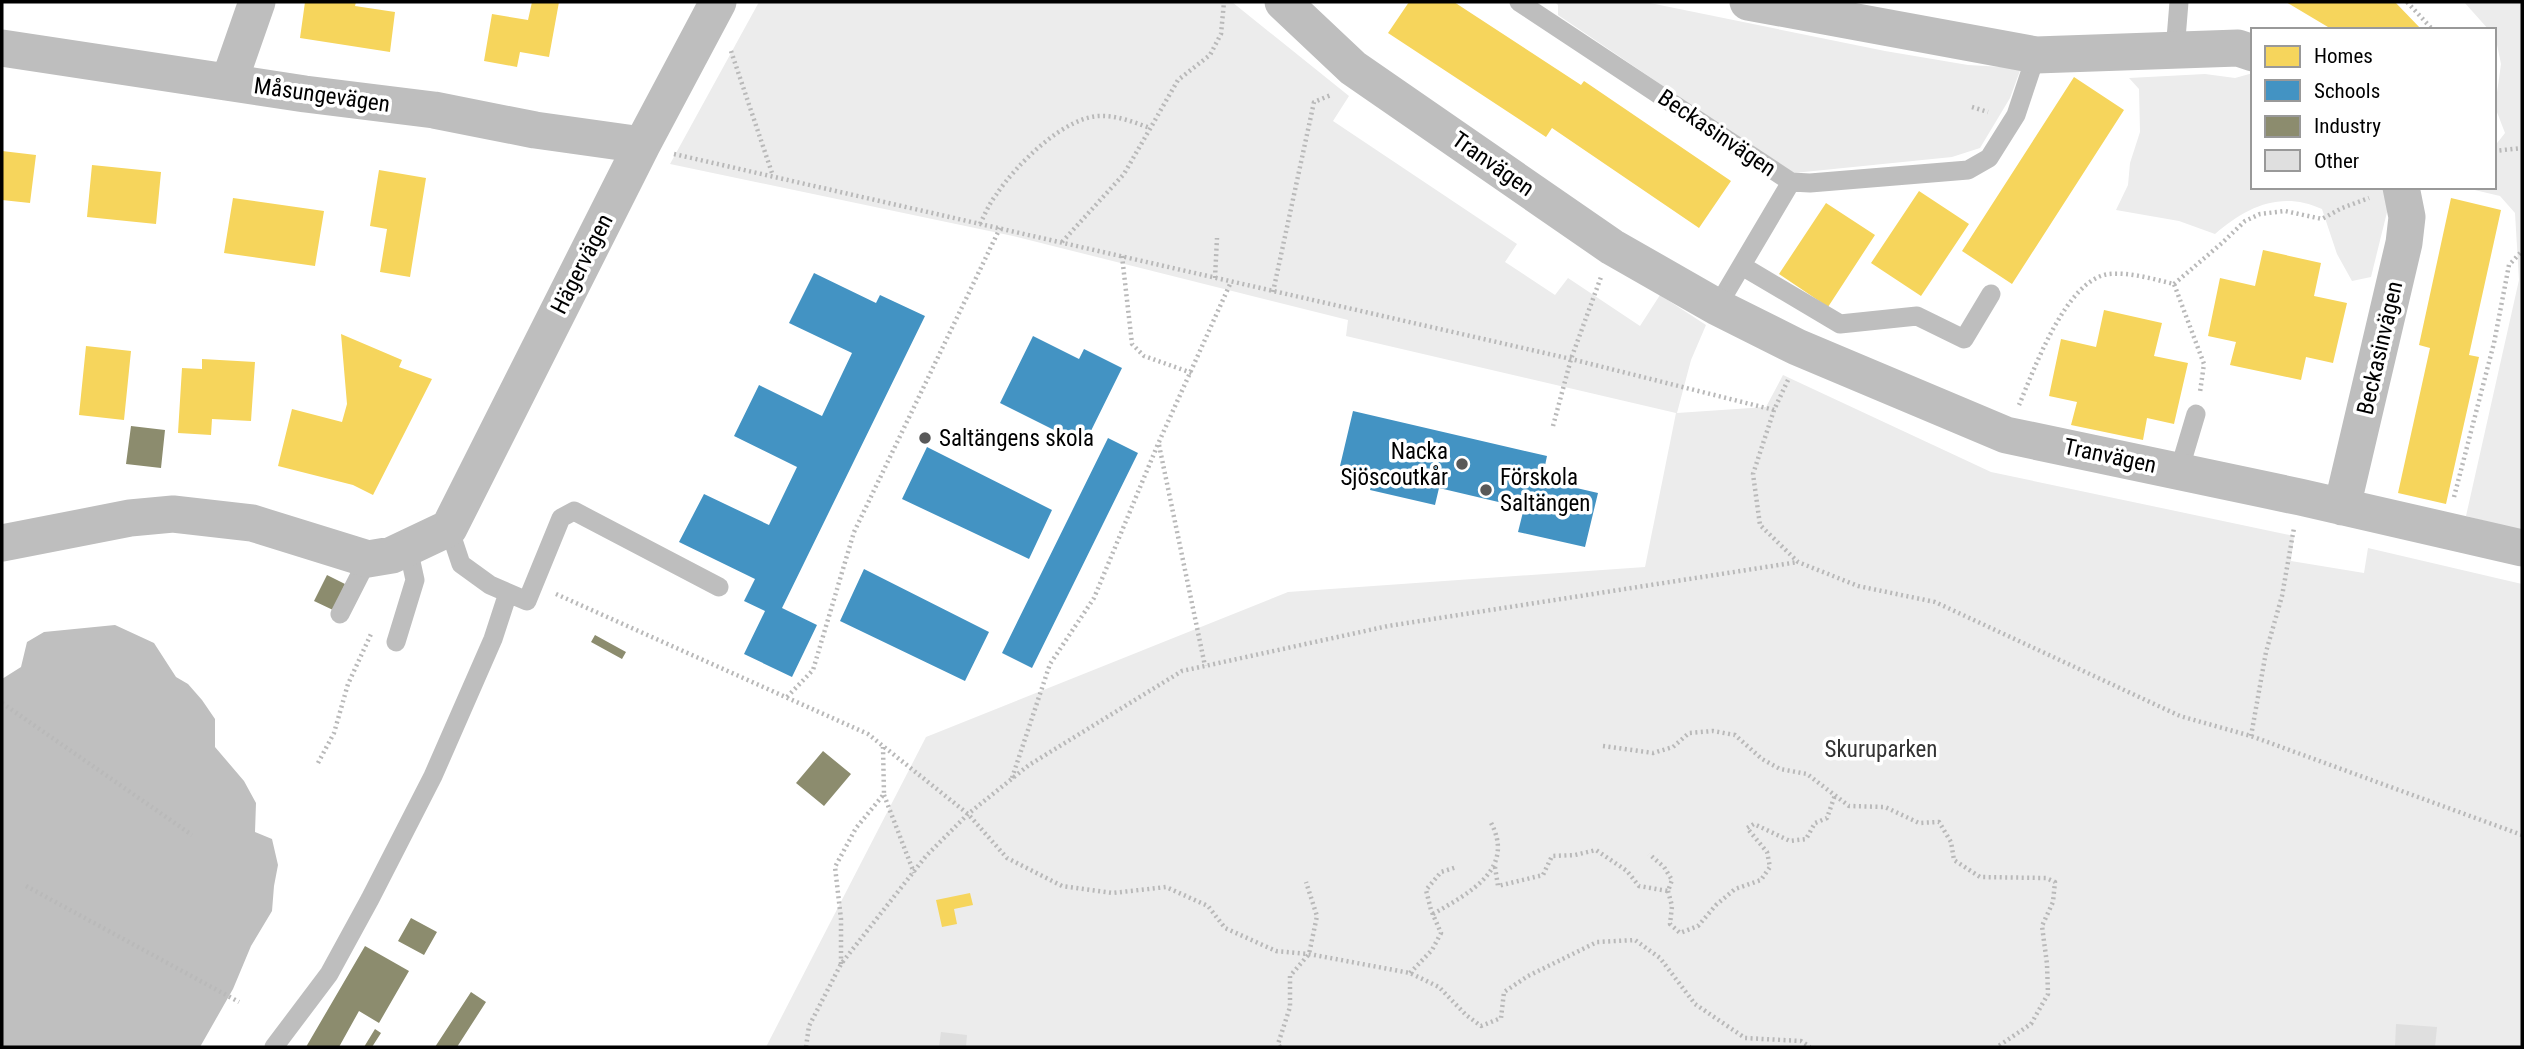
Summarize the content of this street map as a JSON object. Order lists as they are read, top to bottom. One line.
{"streets":{"street":["Måsungevägen","Beckasinvägen","Tranvägen","Hägervägen"]},"crossings":[["Måsungevägen","Hägervägen"],["Beckasinvägen","Tranvägen"]],"parks":["Skuruparken"],"places":["Saltängens skola","Nacka Sjöscoutkår","Förskola Saltängen"],"legend":["Homes","Schools","Industry","Other"]}
